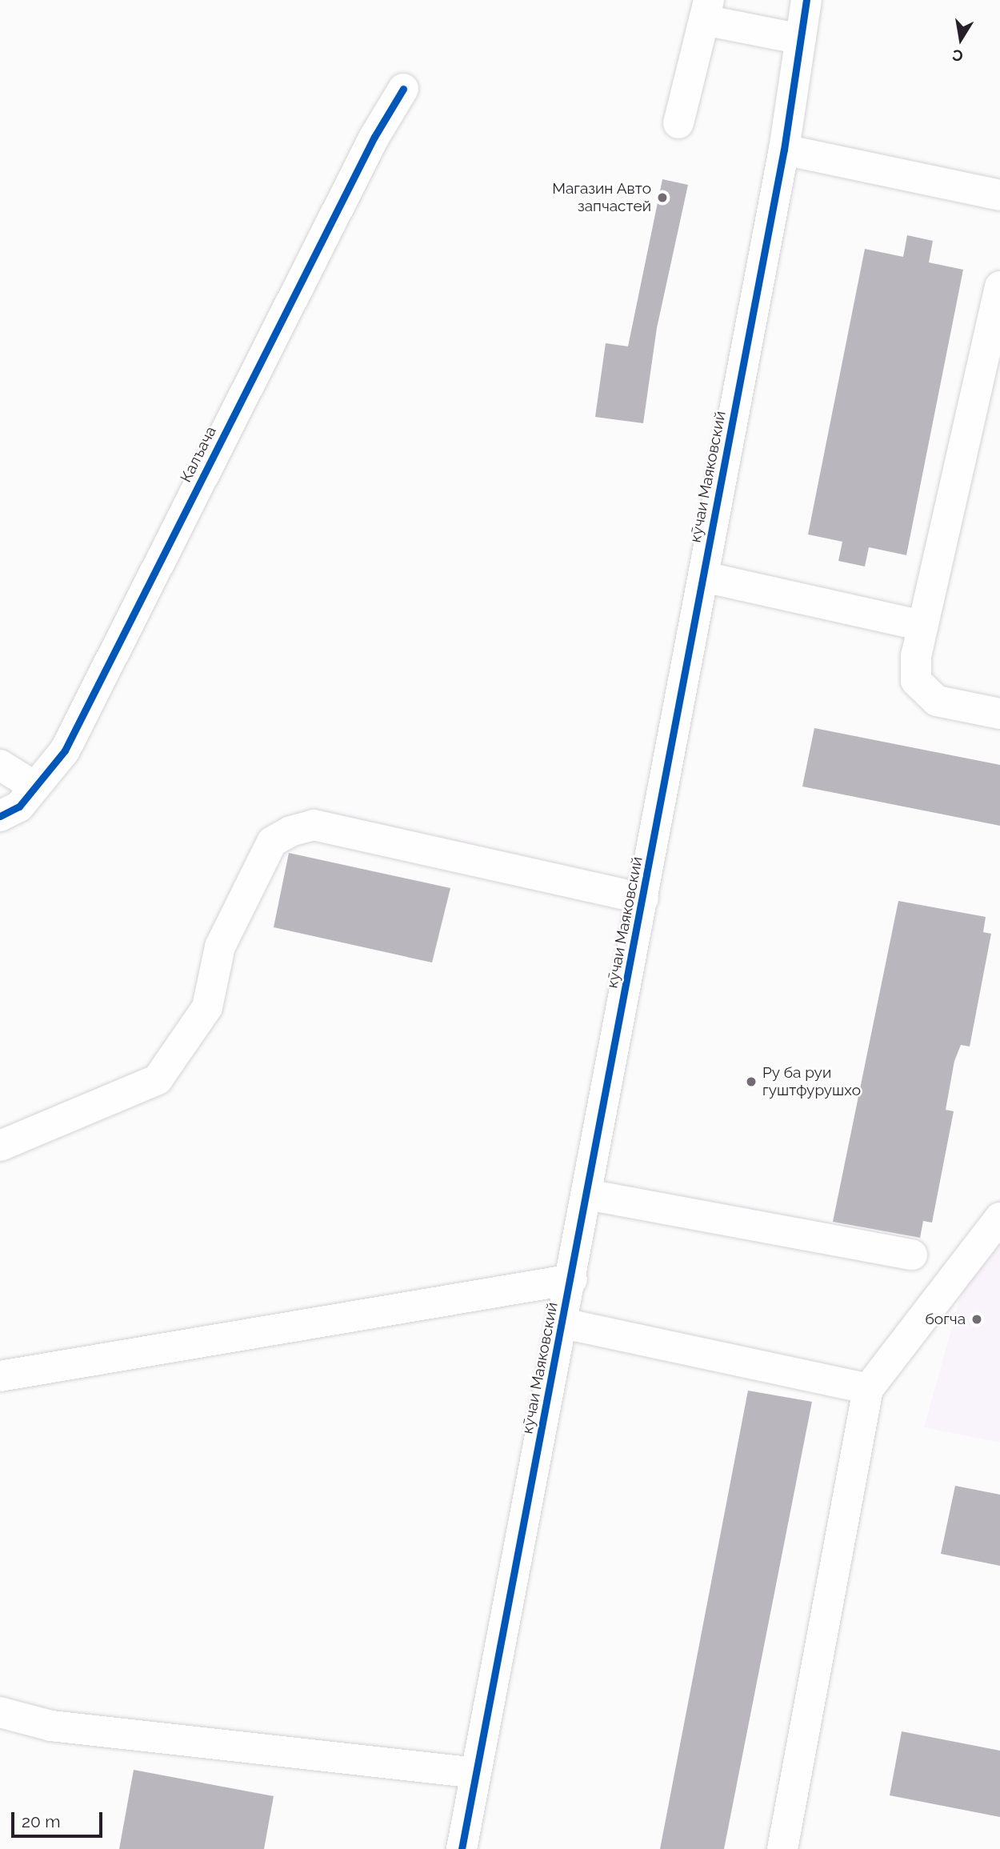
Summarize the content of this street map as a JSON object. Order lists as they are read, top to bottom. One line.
{"streets":{"street":["Калъача","кӯчаи Маяковский"]},"places":["Магазин Авто запчастей","Ру ба руи гуштфурушхо","богча"],"scale_bar":"20 m","north":"bottom"}
